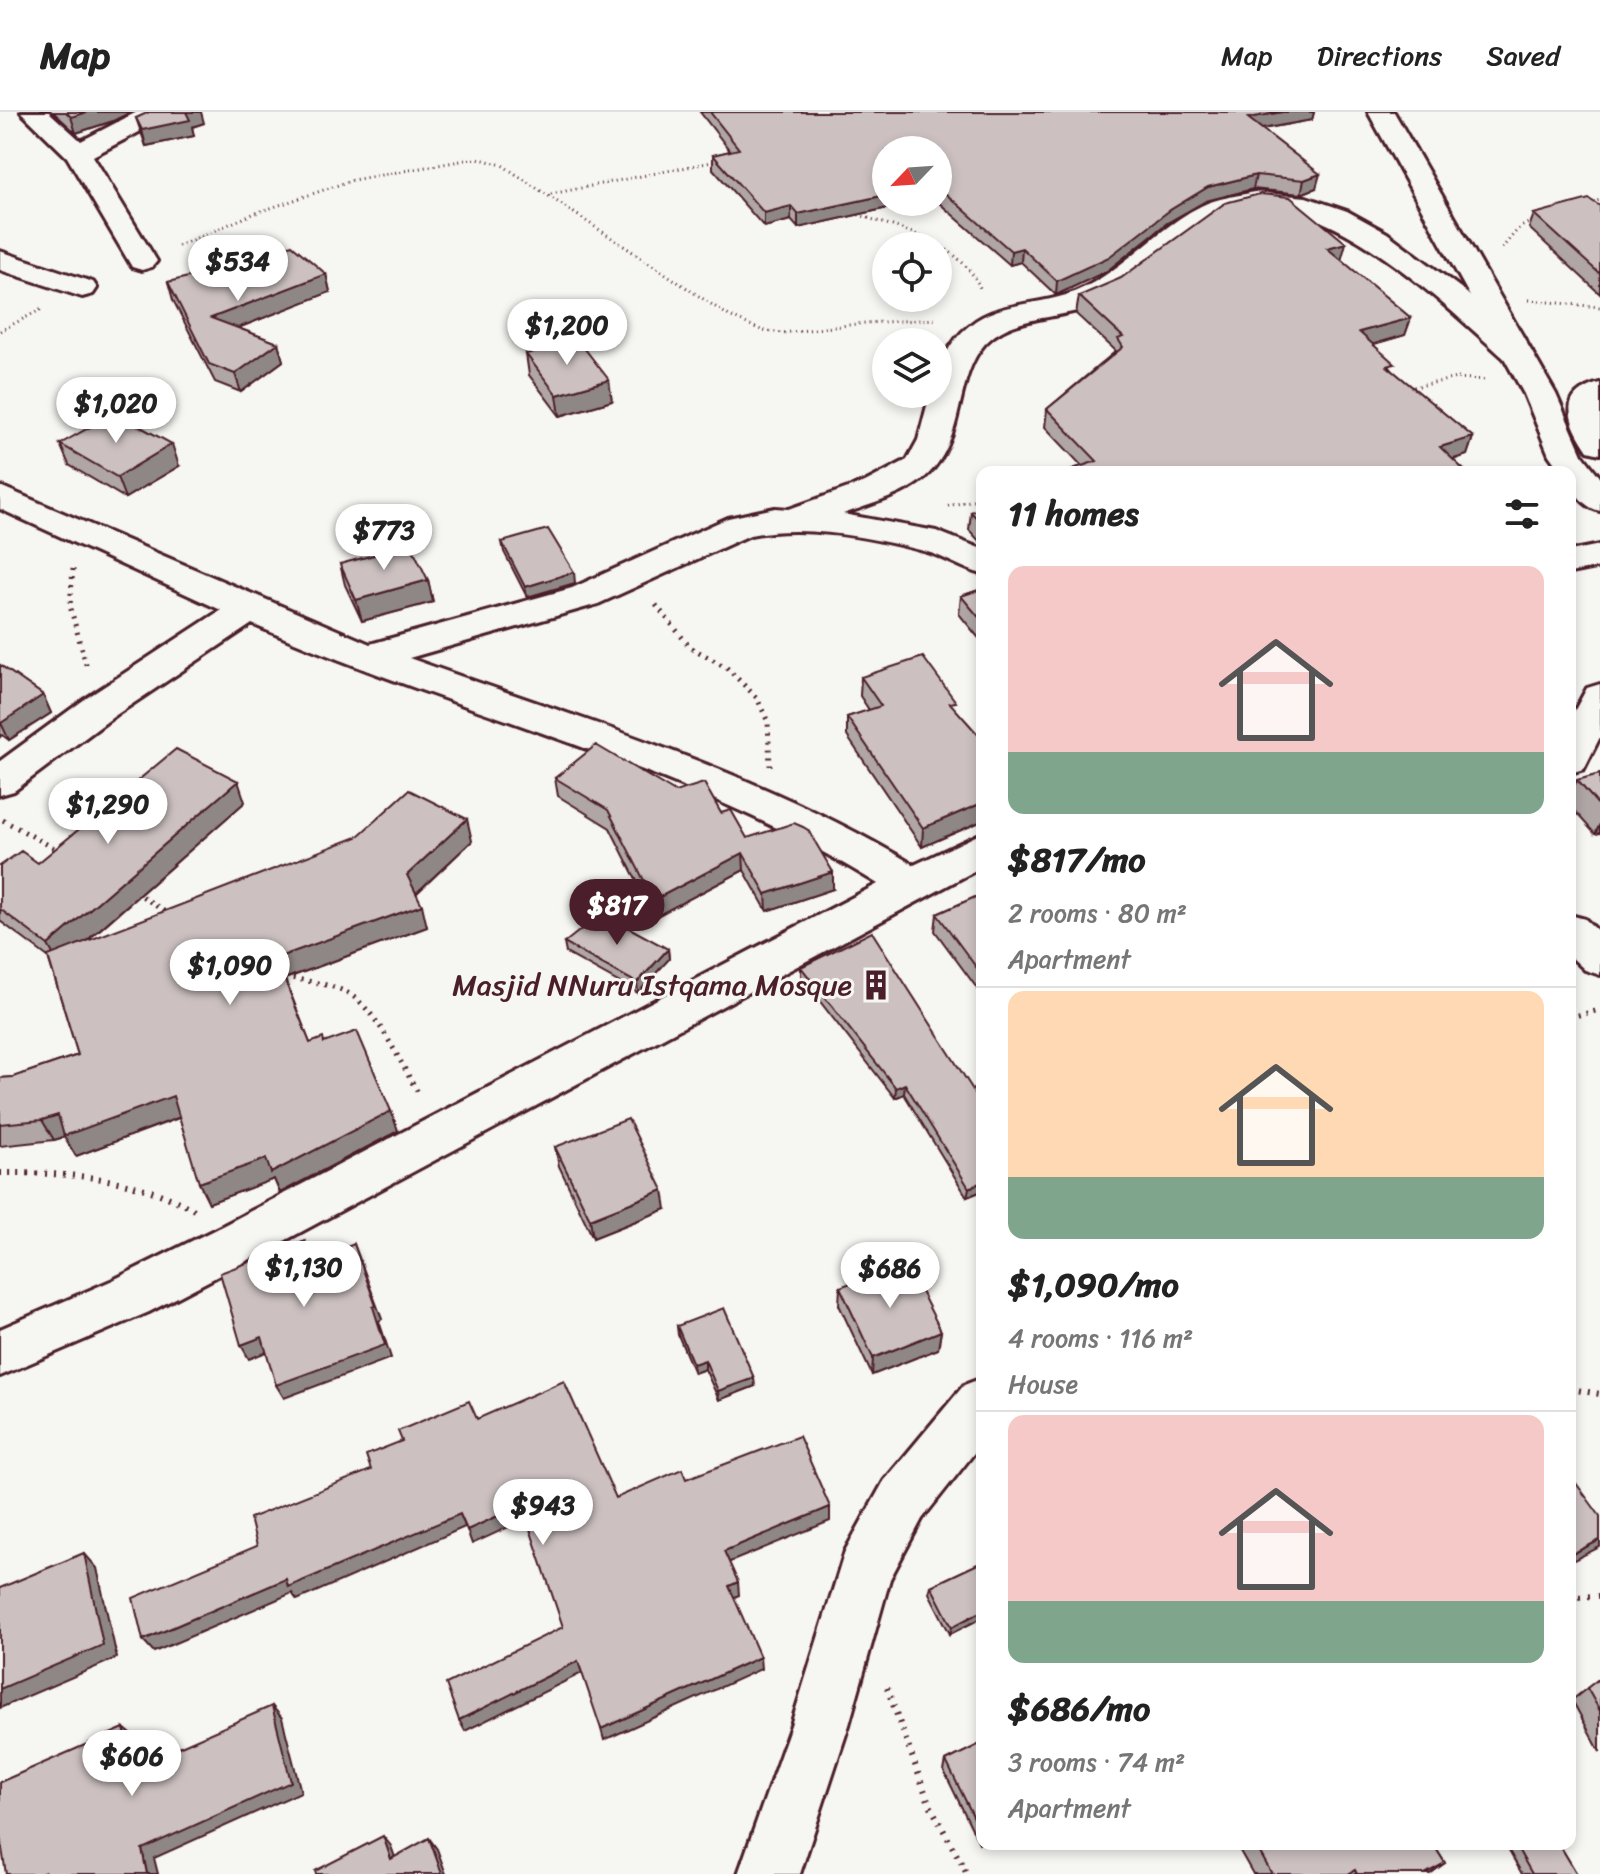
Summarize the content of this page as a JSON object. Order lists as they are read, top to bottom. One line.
{"places":{"building":["Masjid NNuru Istqama Mosque"]},"north":"bottom left","page":{"header":"Map","nav":["Map","Directions","Saved"],"price":["$534","$1,200","$1,020","$773","$1,290","$817","$1,090","$1,130","$686","$943","$606"],"heading":"11 homes","list":[{"name":"$817/mo","note":"2 rooms · 80 m² · Apartment"},{"name":"$1,090/mo","note":"4 rooms · 116 m² · House"},{"name":"$686/mo","note":"3 rooms · 74 m² · Apartment"}]}}
